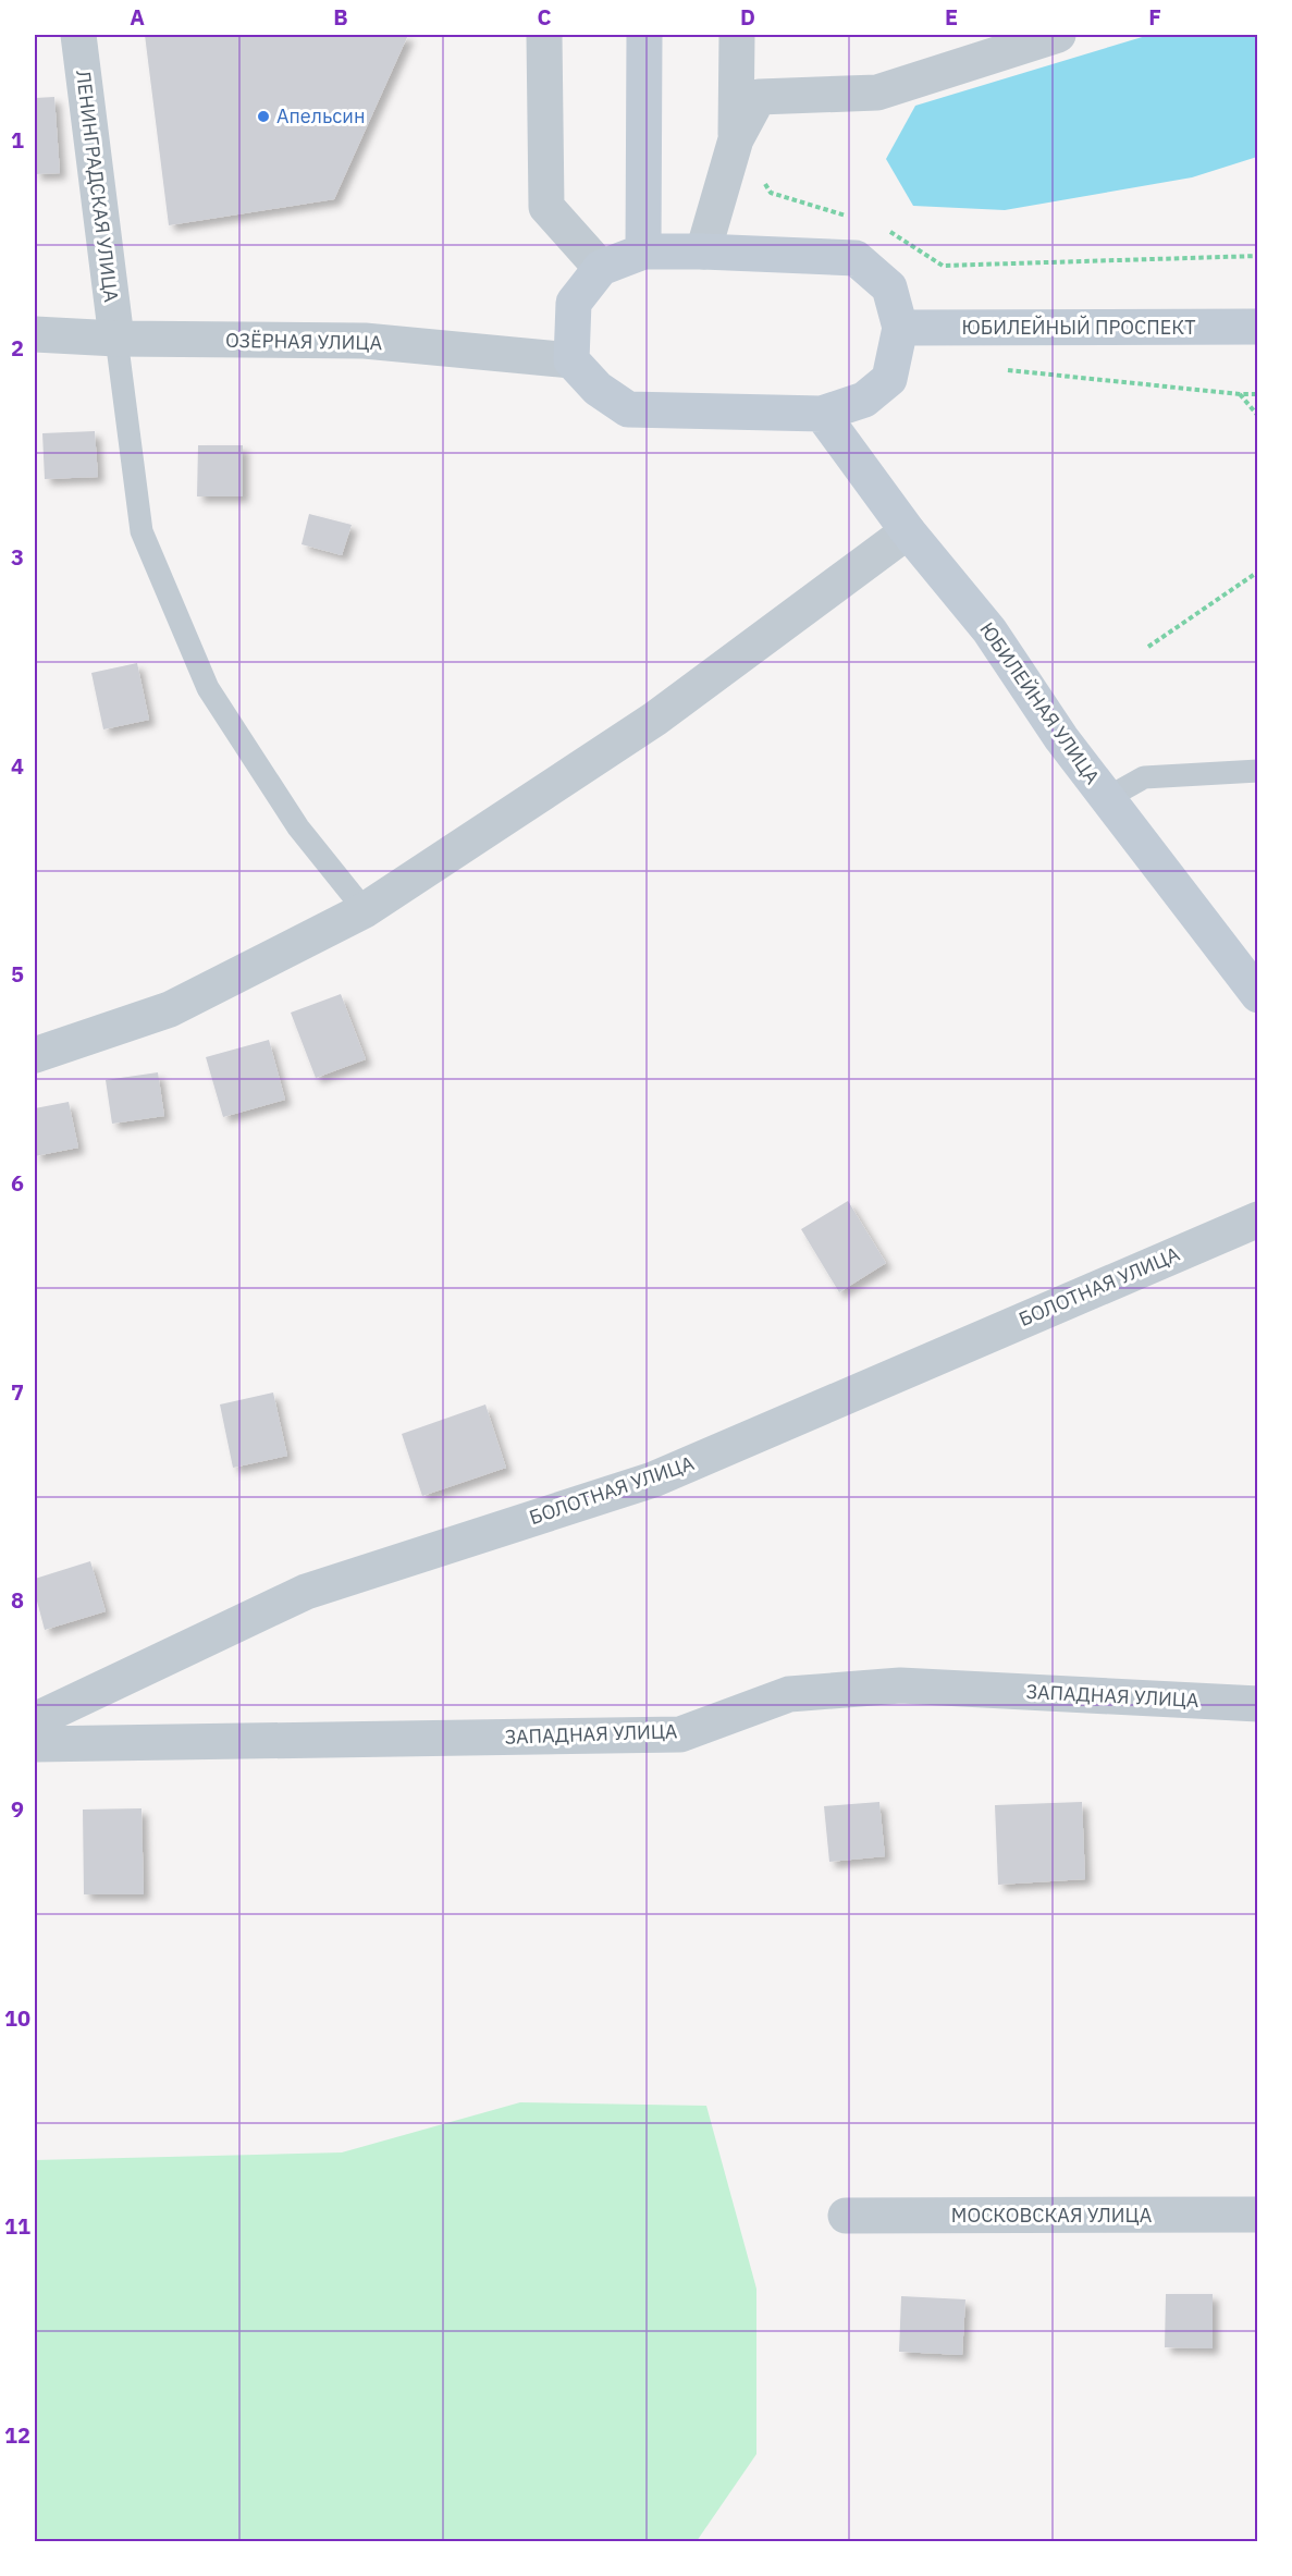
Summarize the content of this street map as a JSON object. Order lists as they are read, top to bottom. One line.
{"streets":{"main road":["ЮБИЛЕЙНЫЙ ПРОСПЕКТ","ЮБИЛЕЙНАЯ УЛИЦА"],"street":["ЛЕНИНГРАДСКАЯ УЛИЦА","ОЗЁРНАЯ УЛИЦА","БОЛОТНАЯ УЛИЦА","ЗАПАДНАЯ УЛИЦА","МОСКОВСКАЯ УЛИЦА"]},"crossings":[["ЛЕНИНГРАДСКАЯ УЛИЦА","ОЗЁРНАЯ УЛИЦА"]],"places":["Апельсин"],"grid":{"columns":["A","B","C","D","E","F"],"rows":["1","2","3","4","5","6","7","8","9","10","11","12"]}}
